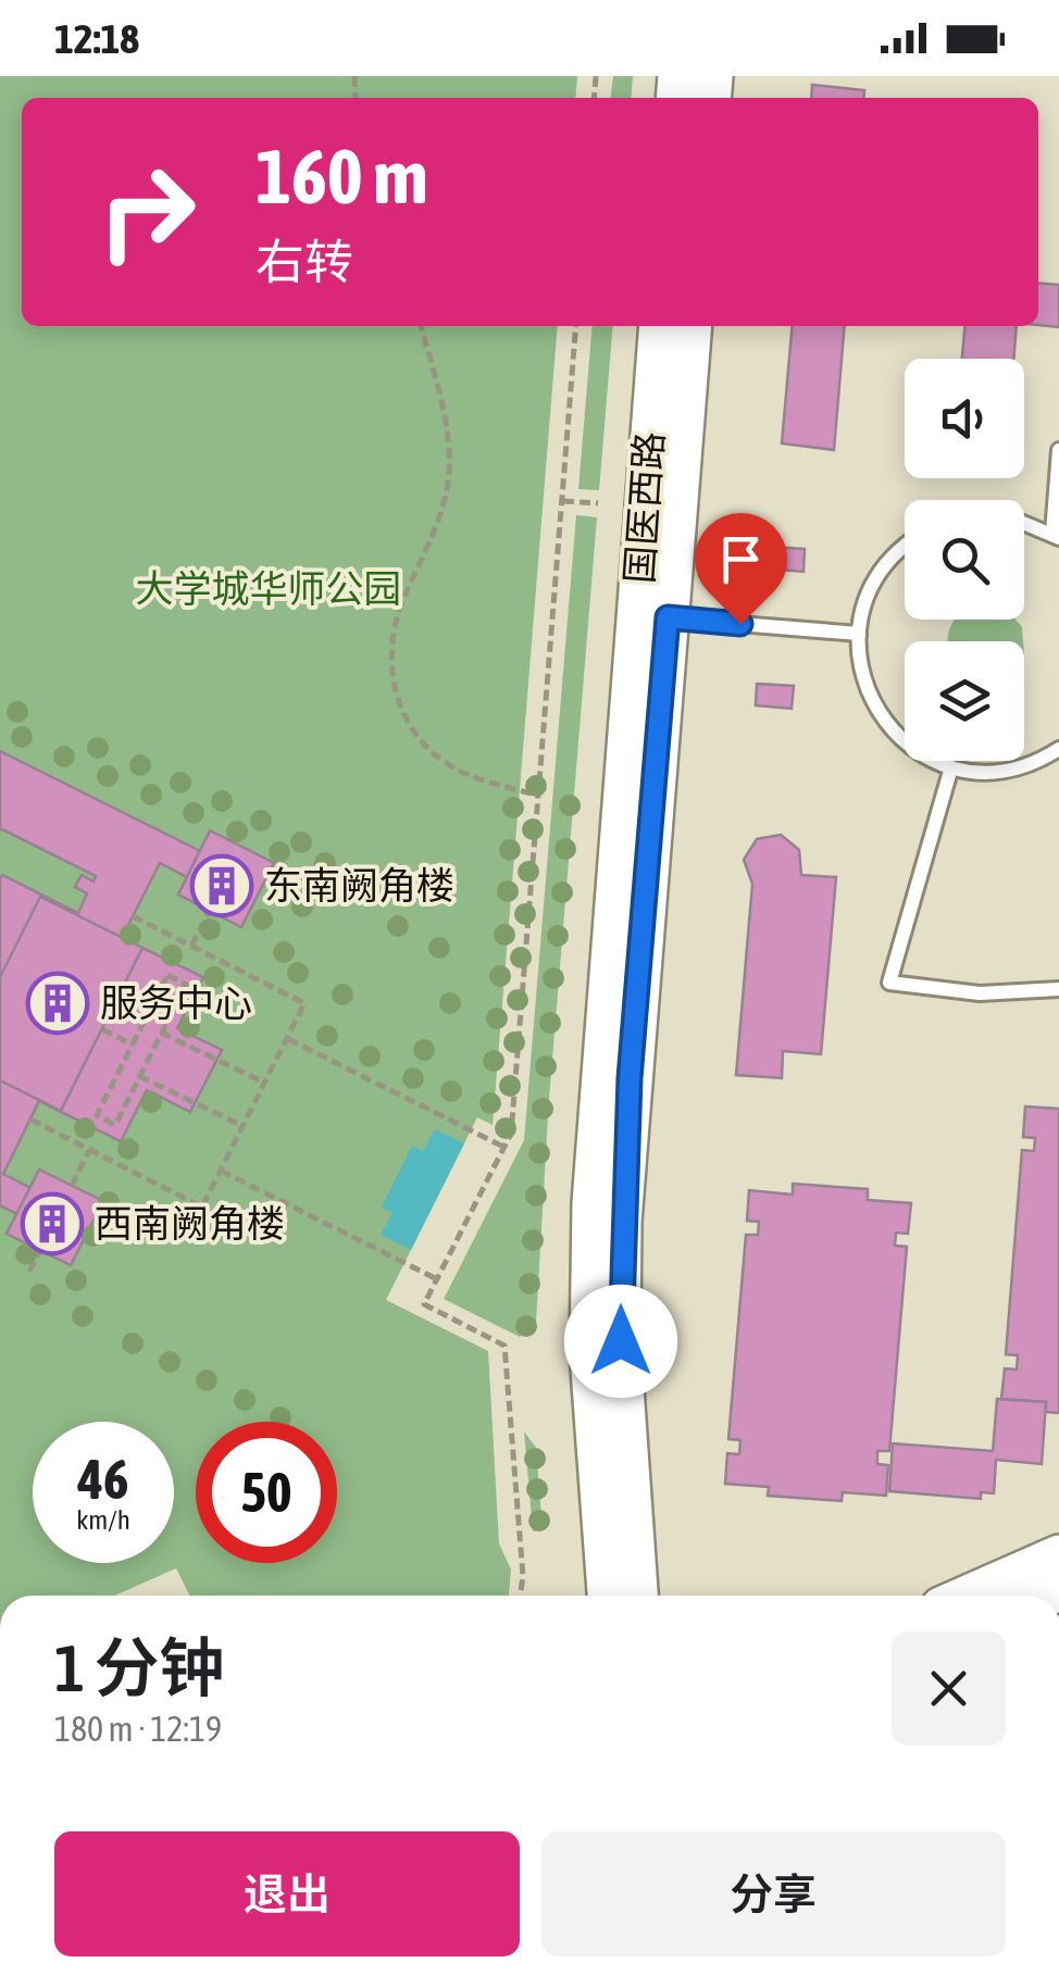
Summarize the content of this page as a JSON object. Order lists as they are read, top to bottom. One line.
{"streets":{"main road":["国医西路"]},"parks":["大学城华师公园"],"places":{"building":["东南阙角楼","服务中心","西南阙角楼"]},"page":{"status":"12:18","turn":["160 m","右转"],"speed":"46 km/h","limit":"50","heading":["1 分钟","180 m · 12:19"],"buttons":["退出","分享"]}}
